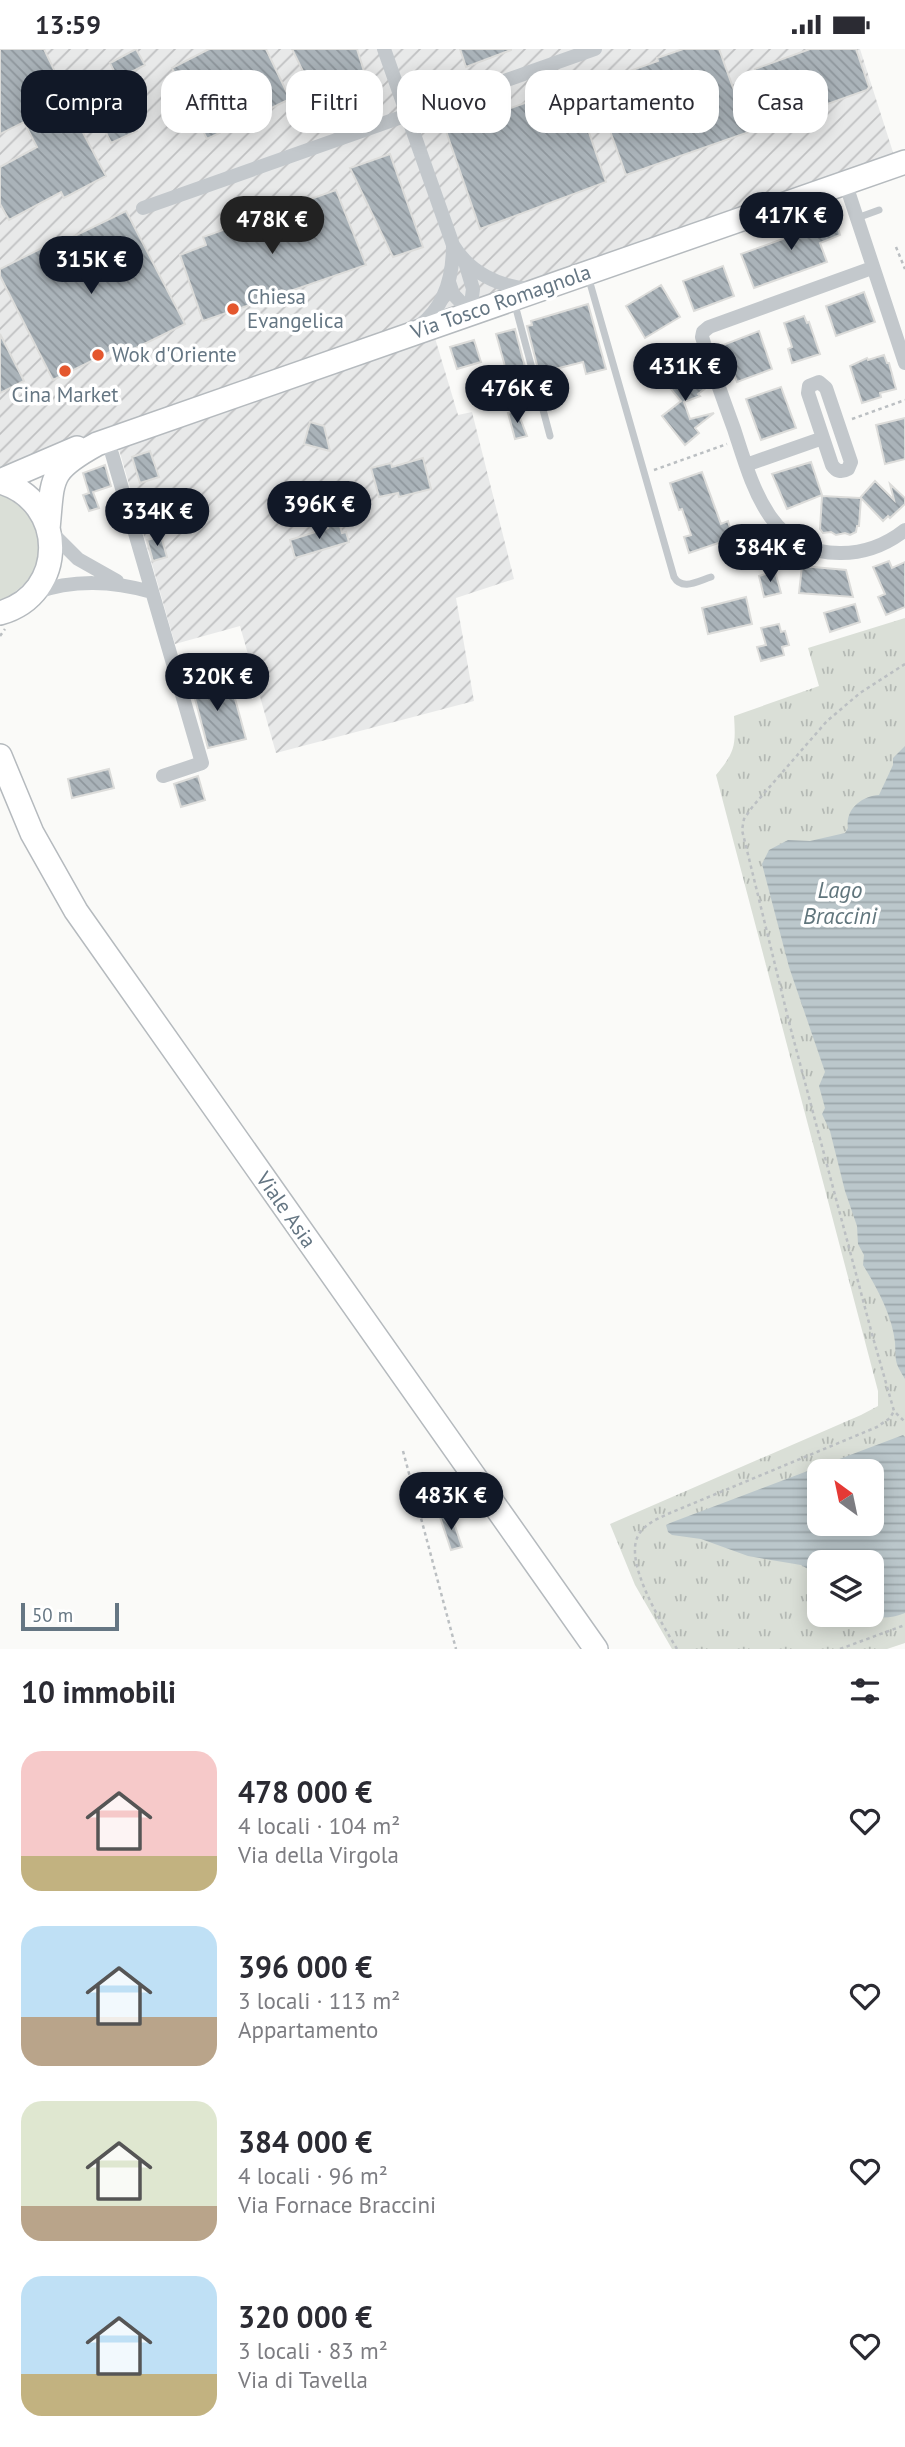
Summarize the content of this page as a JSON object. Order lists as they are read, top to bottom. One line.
{"streets":{"main road":["Via Tosco Romagnola","Viale Asia"]},"water":["Lago Braccini"],"places":["Chiesa Evangelica","Wok d'Oriente","Cina Market"],"scale_bar":"50 m","north":"top left","page":{"status":"13:59","chip":["Compra","Affitta","Filtri","Nuovo","Appartamento","Casa"],"price":["417K €","478K €","315K €","431K €","476K €","396K €","334K €","384K €","320K €","483K €"],"scale":"50 m","heading":"10 immobili","list":[{"name":"478 000 €","note":"4 locali · 104 m² · Via della Virgola"},{"name":"396 000 €","note":"3 locali · 113 m² · Appartamento"},{"name":"384 000 €","note":"4 locali · 96 m² · Via Fornace Braccini"},{"name":"320 000 €","note":"3 locali · 83 m² · Via di Tavella"}]}}
